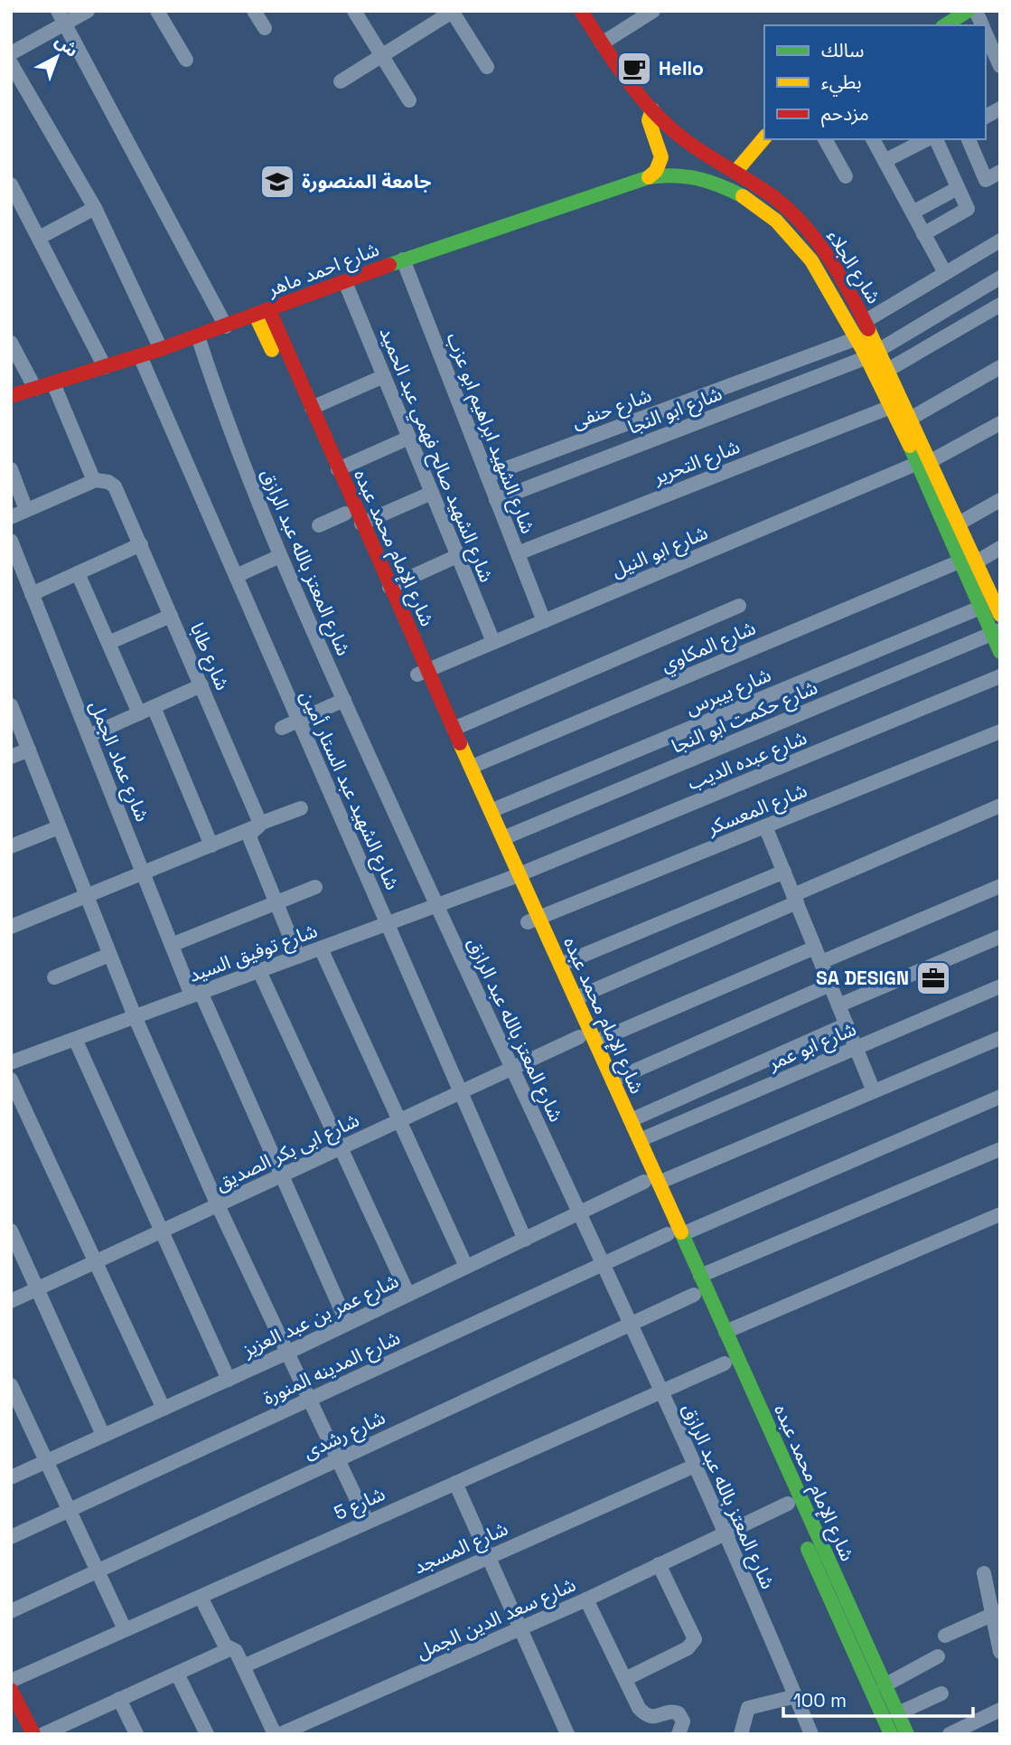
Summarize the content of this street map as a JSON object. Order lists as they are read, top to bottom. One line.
{"streets":{"street":["شارع الجلاء","شارع احمد ماهر","شارع حنفى","شارع ابو النجا","شارع الشهيد ابراهيم ابو عزب","شارع الشهيد صالح فهمي عبد الحميد","شارع التحرير","شارع الإمام محمد عبده","شارع ابو النيل","شارع المعتز بالله عبد الرازق","شارع المكاوي","شارع طابا","شارع بيبرس","شارع حكمت ابو النجا","شارع عبده الديب","شارع عماد الجمل","شارع الشهيد عبد الستار أمين","شارع المعسكر","شارع توفيق السيد","شارع ابو عمر","شارع ابى بكر الصديق","شارع عمر بن عبد العزيز","شارع المدينه المنورة","شارع رشدى","شارع 5","شارع المسجد","شارع سعد الدين الجمل"]},"crossings":[["شارع الجلاء","شارع احمد ماهر"],["شارع الجلاء","شارع حنفى"],["شارع الجلاء","شارع ابو النجا"],["شارع الجلاء","شارع التحرير"],["شارع الجلاء","شارع ابو النيل"],["شارع الجلاء","شارع المكاوي"],["شارع الجلاء","شارع بيبرس"],["شارع الجلاء","شارع حكمت ابو النجا"],["شارع احمد ماهر","شارع الشهيد ابراهيم ابو عزب"],["شارع احمد ماهر","شارع الشهيد صالح فهمي عبد الحميد"],["شارع احمد ماهر","شارع الإمام محمد عبده"],["شارع احمد ماهر","شارع المعتز بالله عبد الرازق"],["شارع احمد ماهر","شارع الشهيد عبد الستار أمين"],["شارع حنفى","شارع الشهيد ابراهيم ابو عزب"],["شارع ابو النجا","شارع الشهيد ابراهيم ابو عزب"],["شارع الشهيد ابراهيم ابو عزب","شارع التحرير"],["شارع الشهيد ابراهيم ابو عزب","شارع ابو النيل"],["شارع الشهيد صالح فهمي عبد الحميد","شارع ابو النيل"],["شارع الإمام محمد عبده","شارع ابو النيل"],["شارع الإمام محمد عبده","شارع المكاوي"],["شارع الإمام محمد عبده","شارع بيبرس"],["شارع الإمام محمد عبده","شارع حكمت ابو النجا"],["شارع الإمام محمد عبده","شارع عبده الديب"],["شارع الإمام محمد عبده","شارع المعسكر"],["شارع الإمام محمد عبده","شارع توفيق السيد"],["شارع الإمام محمد عبده","شارع ابو عمر"],["شارع الإمام محمد عبده","شارع ابى بكر الصديق"],["شارع الإمام محمد عبده","شارع عمر بن عبد العزيز"],["شارع الإمام محمد عبده","شارع المدينه المنورة"],["شارع الإمام محمد عبده","شارع رشدى"],["شارع الإمام محمد عبده","شارع 5"],["شارع الإمام محمد عبده","شارع سعد الدين الجمل"],["شارع المعتز بالله عبد الرازق","شارع توفيق السيد"],["شارع المعتز بالله عبد الرازق","شارع ابى بكر الصديق"],["شارع المعتز بالله عبد الرازق","شارع عمر بن عبد العزيز"],["شارع المعتز بالله عبد الرازق","شارع المدينه المنورة"],["شارع المعتز بالله عبد الرازق","شارع رشدى"],["شارع المعتز بالله عبد الرازق","شارع 5"],["شارع المعتز بالله عبد الرازق","شارع المسجد"],["شارع المعتز بالله عبد الرازق","شارع سعد الدين الجمل"],["شارع طابا","شارع توفيق السيد"],["شارع عبده الديب","شارع توفيق السيد"],["شارع عماد الجمل","شارع توفيق السيد"],["شارع عماد الجمل","شارع ابى بكر الصديق"],["شارع عماد الجمل","شارع عمر بن عبد العزيز"],["شارع الشهيد عبد الستار أمين","شارع توفيق السيد"],["شارع الشهيد عبد الستار أمين","شارع ابى بكر الصديق"],["شارع الشهيد عبد الستار أمين","شارع عمر بن عبد العزيز"]],"places":{"cafe":["Hello"],"school or university":["جامعة المنصورة"],"office":["SA DESIGN"]},"legend":["سالك","بطيء","مزدحم"],"scale_bar":"100 m","north":"top right"}
